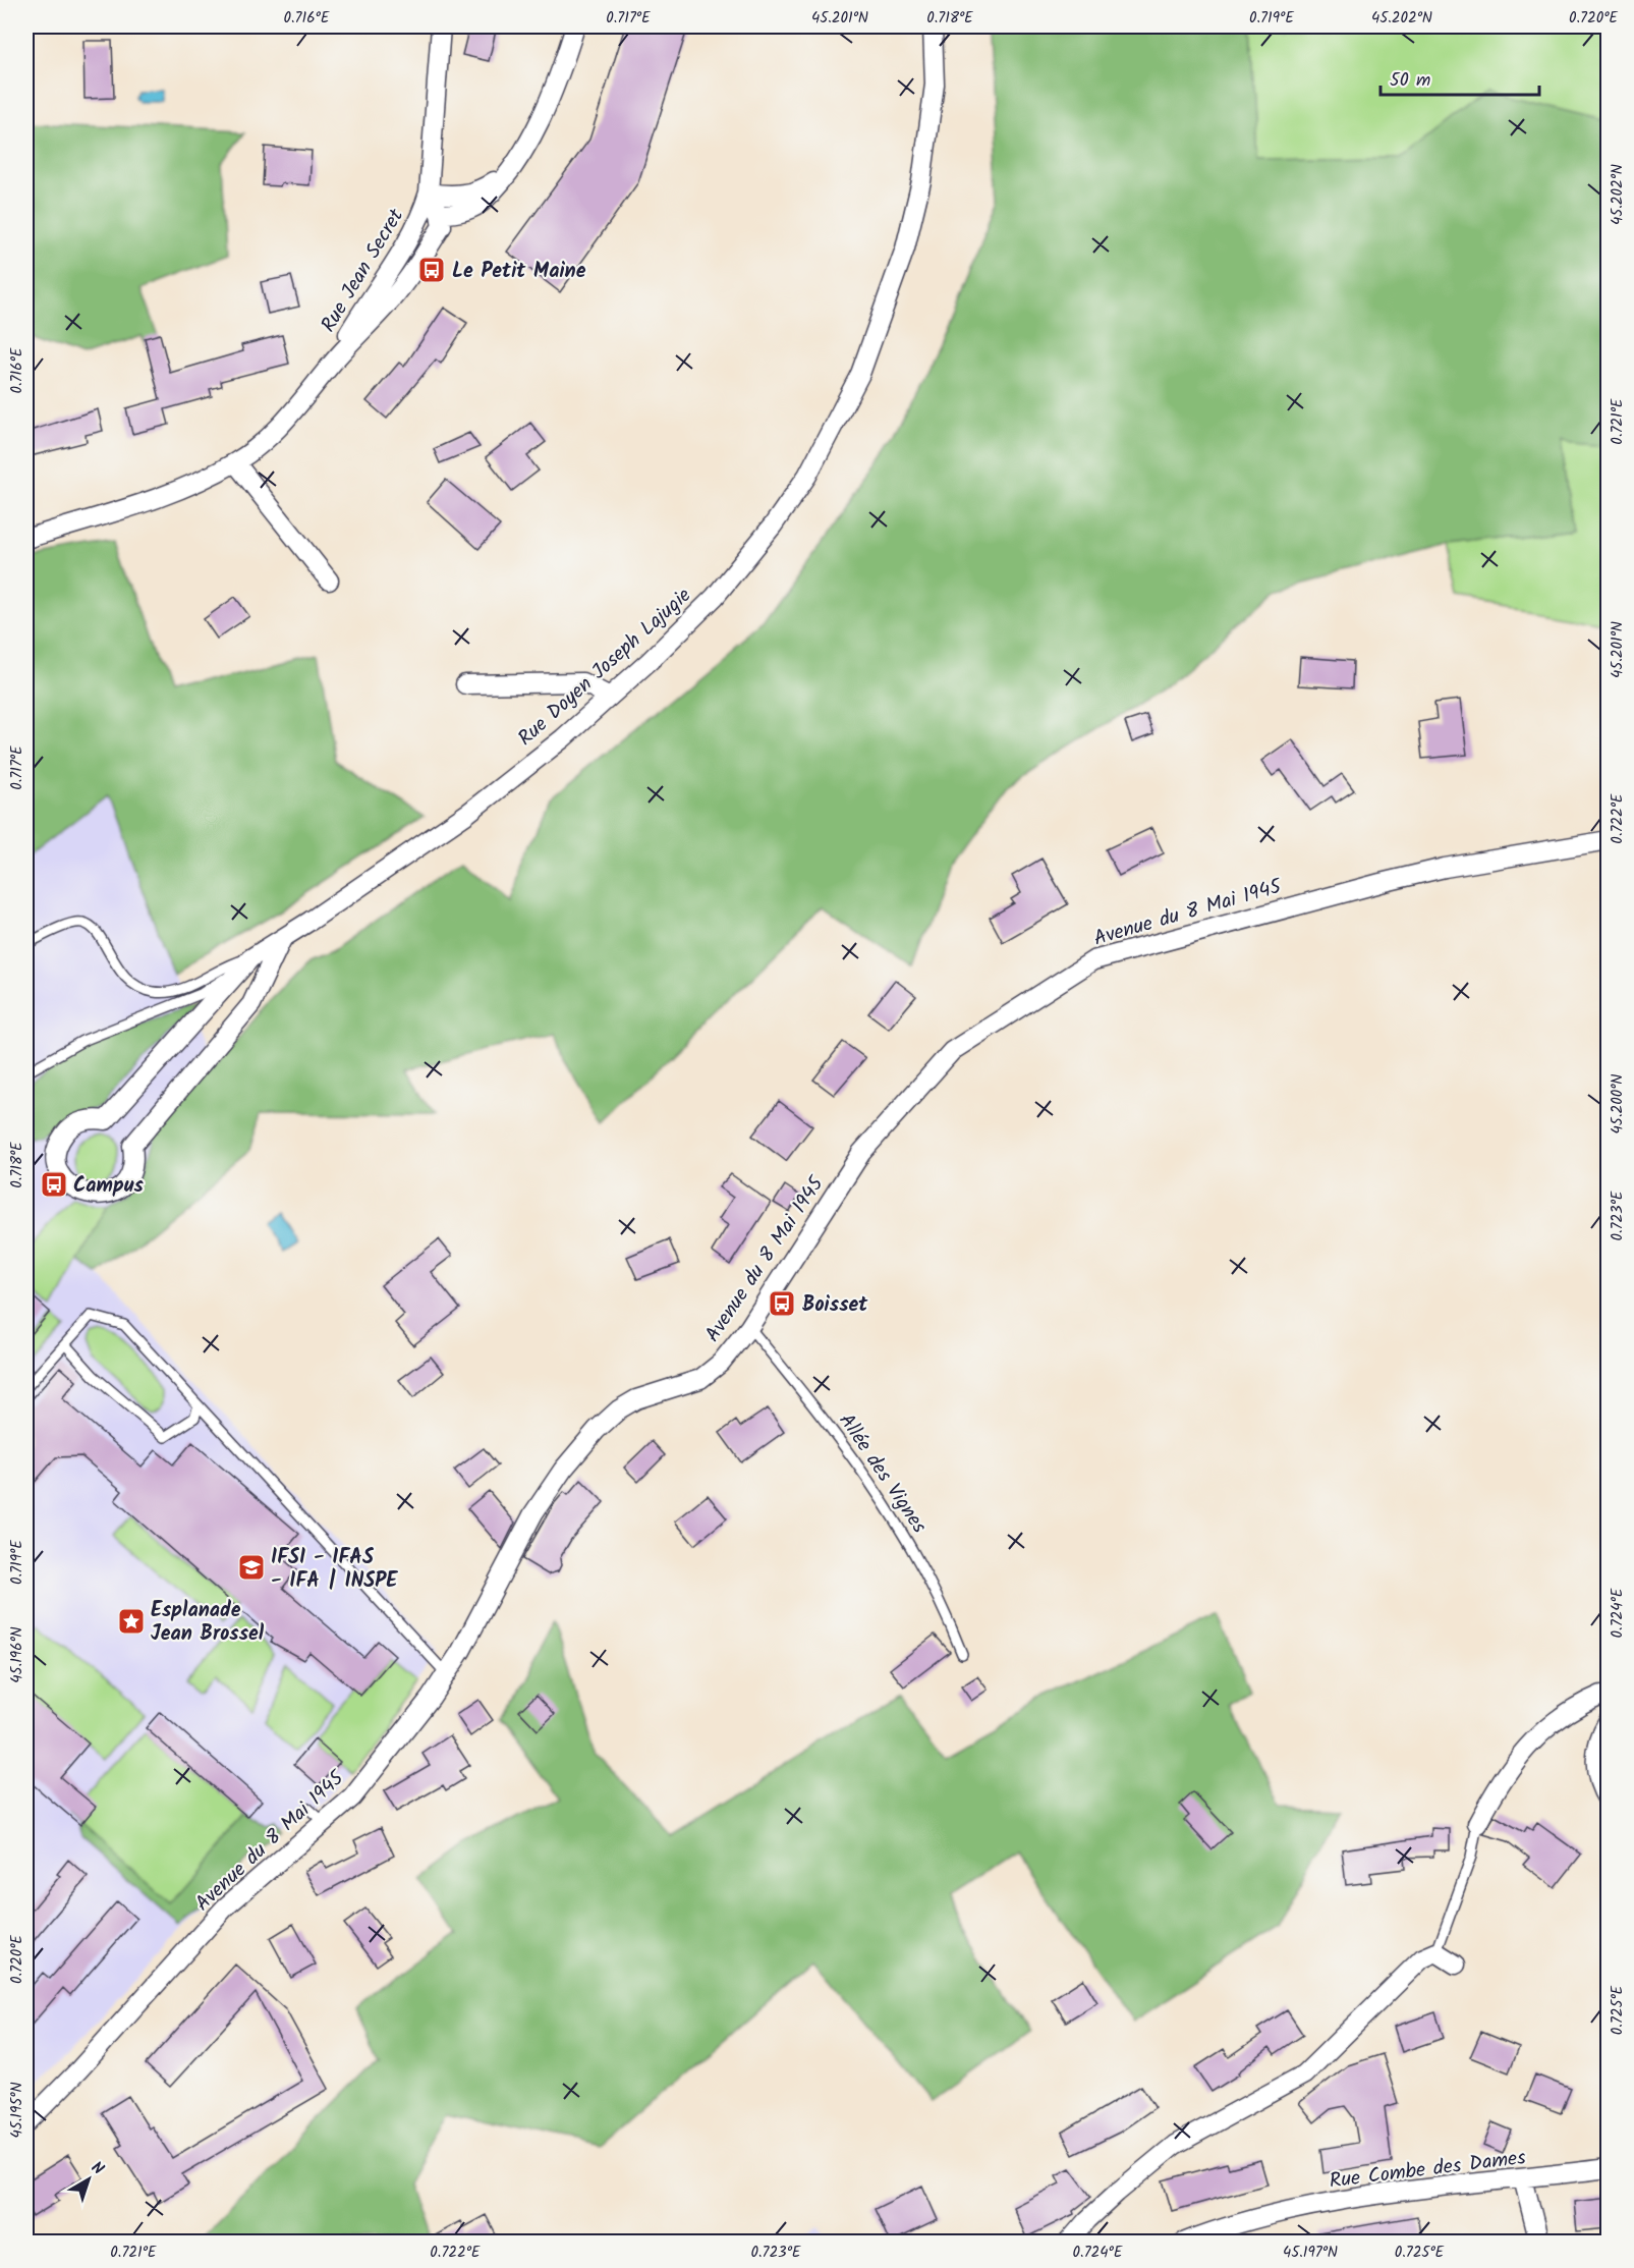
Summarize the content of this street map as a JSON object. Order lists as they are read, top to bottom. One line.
{"streets":{"street":["Rue Jean Secret","Rue Doyen Joseph Lajugie","Avenue du 8 Mai 1945","Rue Combe des Dames"],"lane":["Allée des Vignes"]},"crossings":[["Avenue du 8 Mai 1945","Allée des Vignes"]],"places":{"bus stop":["Le Petit Maine","Campus","Boisset"],"school or university":["IFSI - IFAS - IFA | INSPE"],"place":["Esplanade Jean Brossel"]},"scale_bar":"50 m","north":"top right","coordinates":["0.716°E","0.717°E","45.201°N","0.718°E","0.719°E","45.202°N","0.720°E","0.721°E","0.722°E","45.200°N","0.723°E","0.724°E","45.196°N","0.725°E","45.195°N","45.197°N"]}
